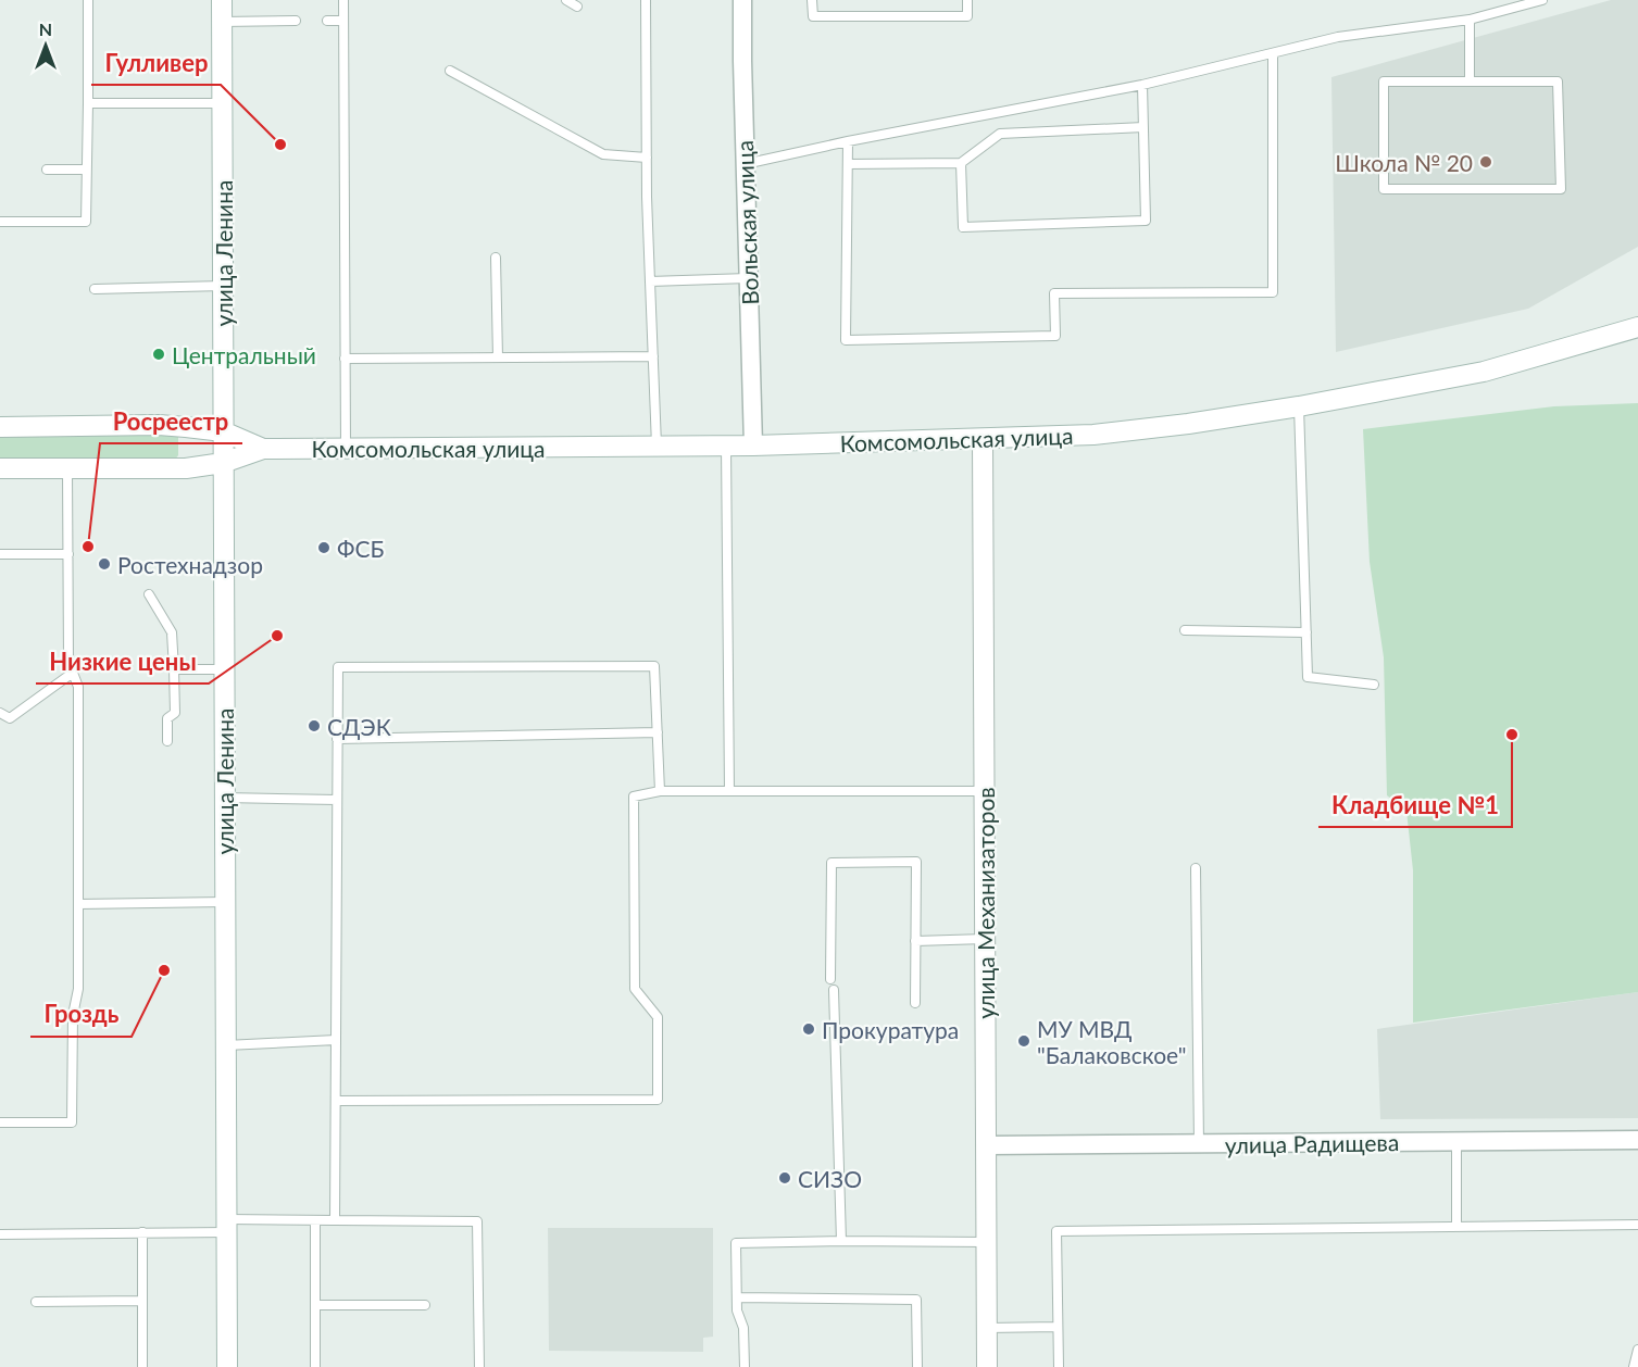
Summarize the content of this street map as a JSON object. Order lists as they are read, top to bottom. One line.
{"streets":{"main road":["улица Ленина","Комсомольская улица","улица Механизаторов"],"street":["Вольская улица","улица Радищева"]},"crossings":[["Вольская улица","Комсомольская улица"],["улица Ленина","Комсомольская улица"],["Комсомольская улица","улица Механизаторов"],["улица Механизаторов","улица Радищева"]],"places":["Гулливер","Школа № 20","Центральный","Росреестр","ФСБ","Ростехнадзор","Низкие цены","СДЭК","Кладбище №1","Гроздь","Прокуратура","МУ МВД \"Балаковское\"","СИЗО"],"north":"top"}
